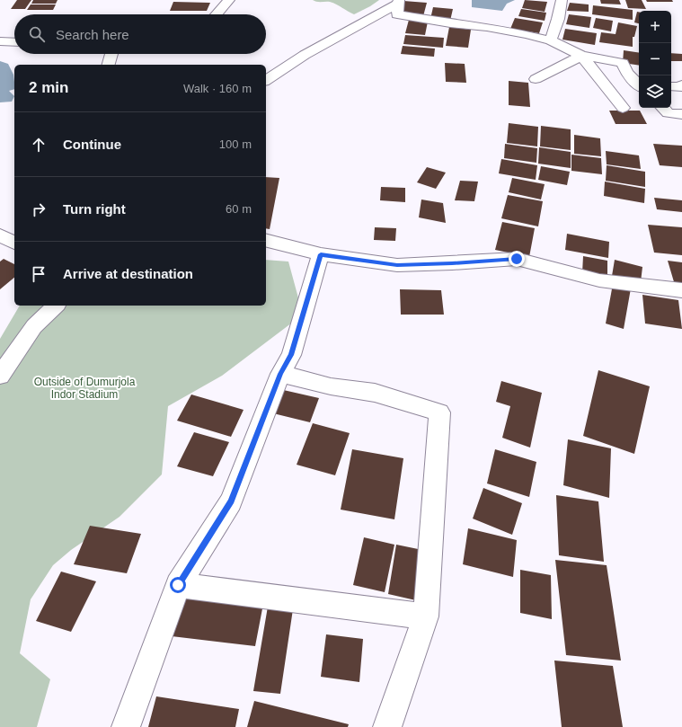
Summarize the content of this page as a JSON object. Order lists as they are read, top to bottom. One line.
{"parks":["Outside of Dumurjola Indor Stadium"],"page":{"map_buttons":["+","−"],"search":"Search here","heading":["2 min","Walk · 160 m"],"list":[["Continue","100 m"],["Turn right","60 m"],"Arrive at destination"]}}
